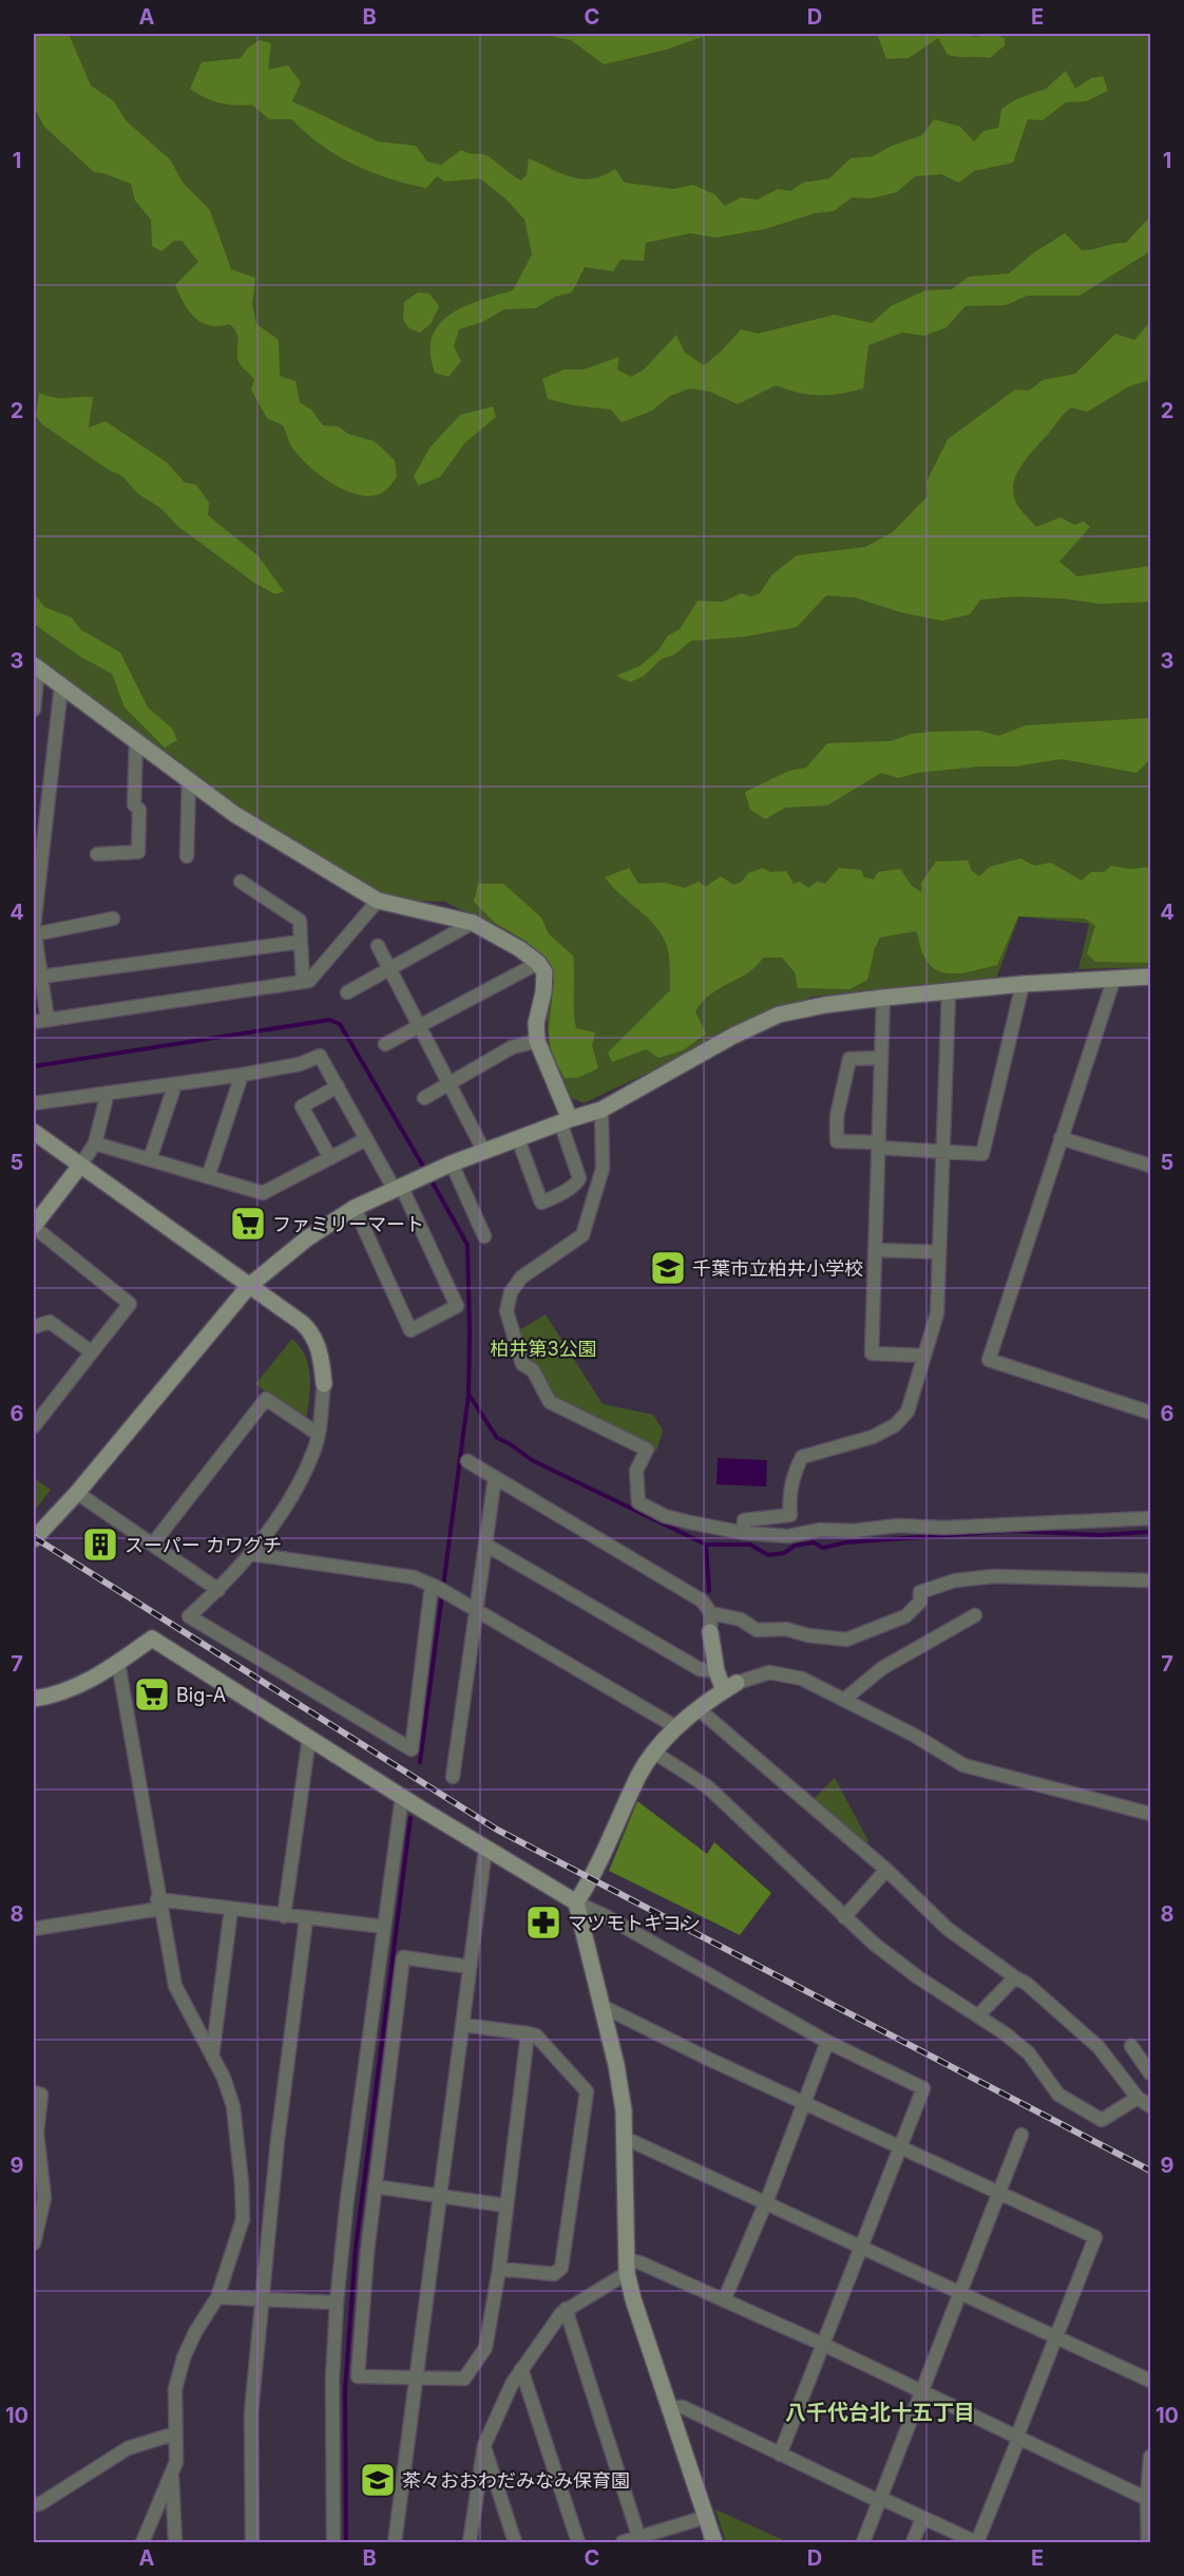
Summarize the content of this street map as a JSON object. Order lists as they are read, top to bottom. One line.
{"districts":["八千代台北十五丁目"],"parks":["柏井第3公園"],"places":{"supermarket":["ファミリーマート","Big-A"],"school or university":["千葉市立柏井小学校","茶々おおわだみなみ保育園"],"building":["スーパー カワグチ"],"pharmacy":["マツモトキヨシ"]},"grid":{"columns":["A","B","C","D","E"],"rows":["1","2","3","4","5","6","7","8","9","10"]}}
